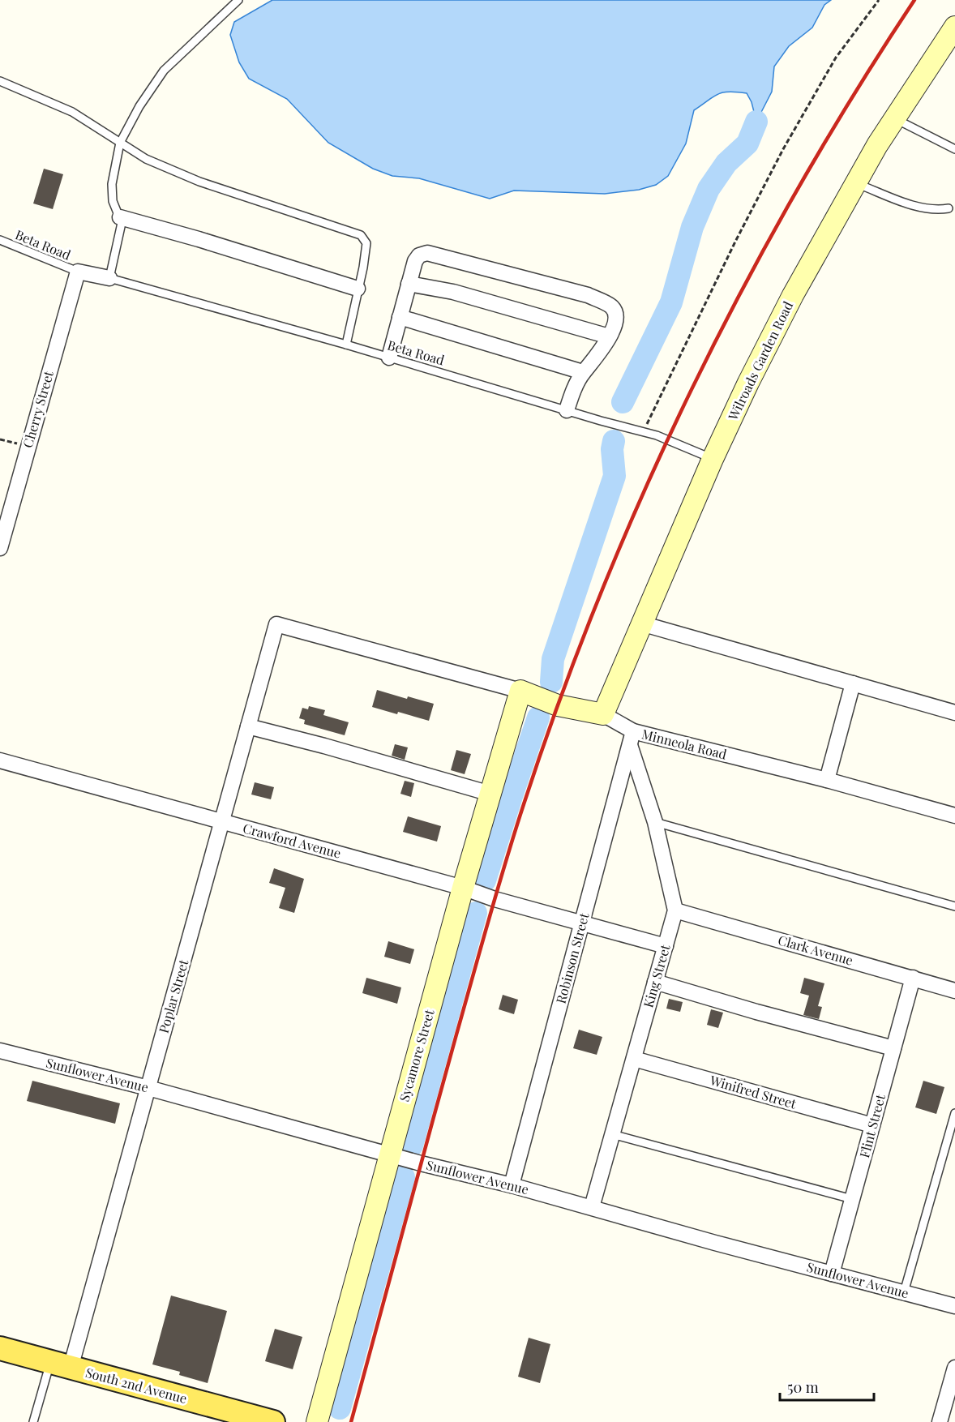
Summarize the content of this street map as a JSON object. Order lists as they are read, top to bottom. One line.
{"streets":{"main road":["South 2nd Avenue"],"street":["Wilroads Garden Road","Cherry Street","Minneola Road","Crawford Avenue","Clark Avenue","Robinson Street","King Street","Poplar Street","Sycamore Street","Sunflower Avenue","Winifred Street","Flint Street"],"lane":["Beta Road"]},"crossings":[["Beta Road","Wilroads Garden Road"],["Beta Road","Cherry Street"],["Wilroads Garden Road","Minneola Road"],["Minneola Road","Robinson Street"],["Minneola Road","King Street"],["Minneola Road","Poplar Street"],["Minneola Road","Sycamore Street"],["Crawford Avenue","Robinson Street"],["Crawford Avenue","King Street"],["Crawford Avenue","Poplar Street"],["Crawford Avenue","Sycamore Street"],["Clark Avenue","King Street"],["Clark Avenue","Flint Street"],["Robinson Street","King Street"],["Robinson Street","Sunflower Avenue"],["King Street","Sunflower Avenue"],["King Street","Winifred Street"],["Poplar Street","Sunflower Avenue"],["Poplar Street","South 2nd Avenue"],["Sycamore Street","Sunflower Avenue"],["Sunflower Avenue","Flint Street"],["Winifred Street","Flint Street"]],"scale_bar":"50 m"}
